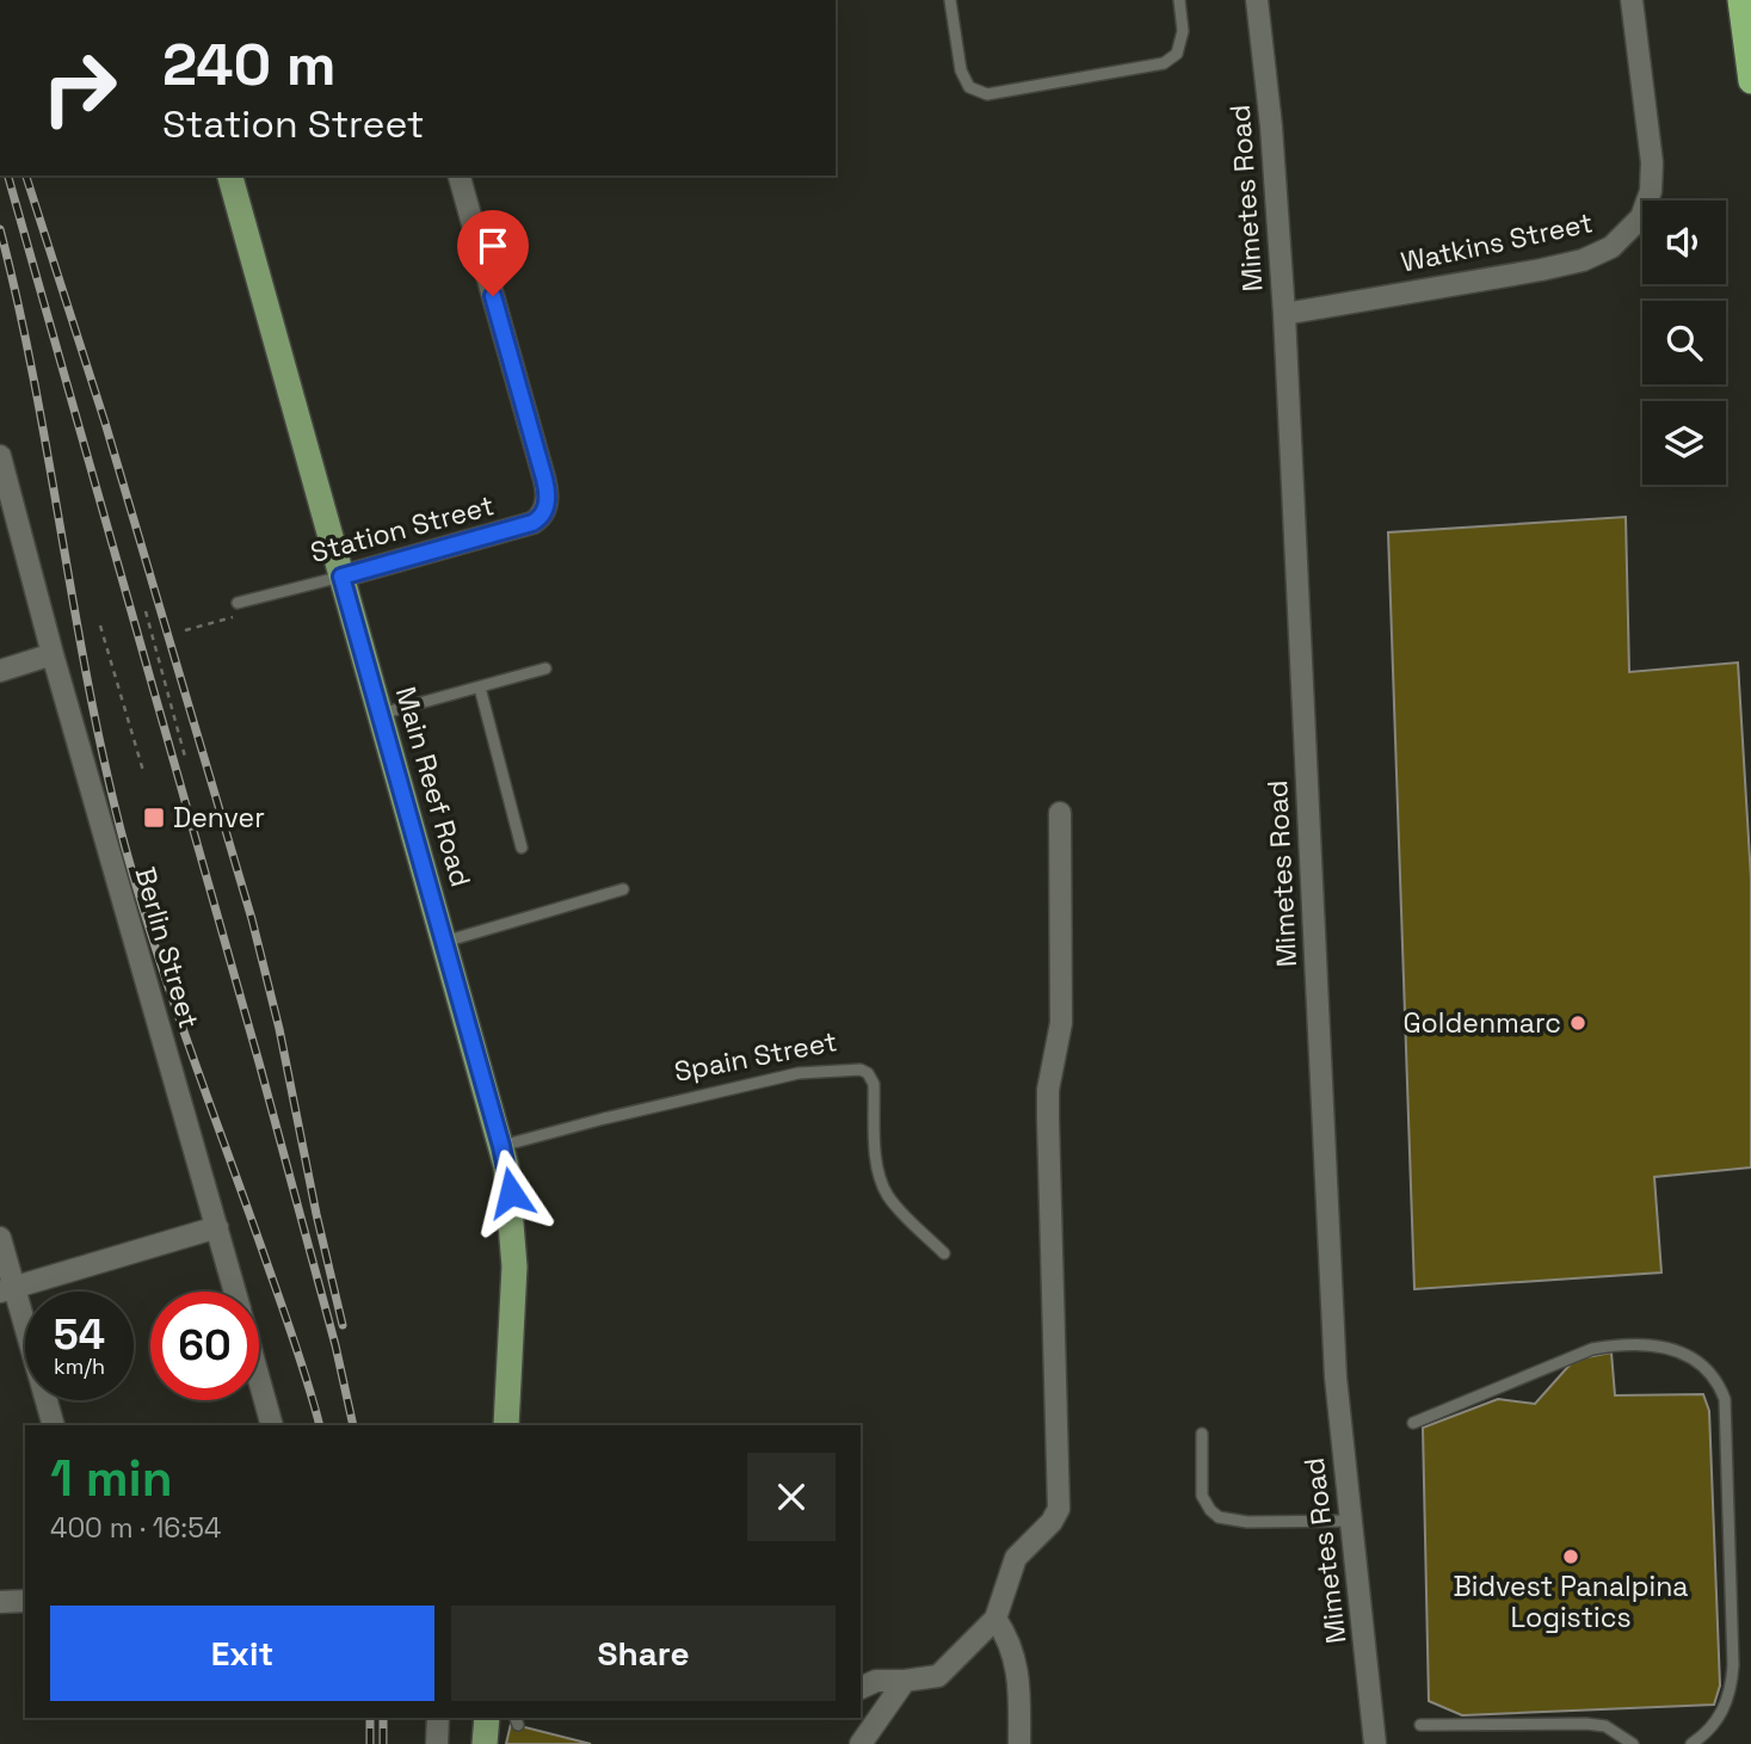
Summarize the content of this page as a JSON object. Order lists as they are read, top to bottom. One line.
{"streets":{"main road":["Main Reef Road"],"street":["Mimetes Road","Watkins Street","Station Street","Berlin Street"],"lane":["Spain Street"]},"crossings":[["Mimetes Road","Watkins Street"],["Station Street","Main Reef Road"],["Main Reef Road","Spain Street"]],"places":{"transit":["Denver"],"other":["Goldenmarc","Bidvest Panalpina Logistics"]},"page":{"turn":["240 m","Station Street"],"speed":"54 km/h","limit":"60","heading":["1 min","400 m · 16:54"],"buttons":["Exit","Share"]}}
